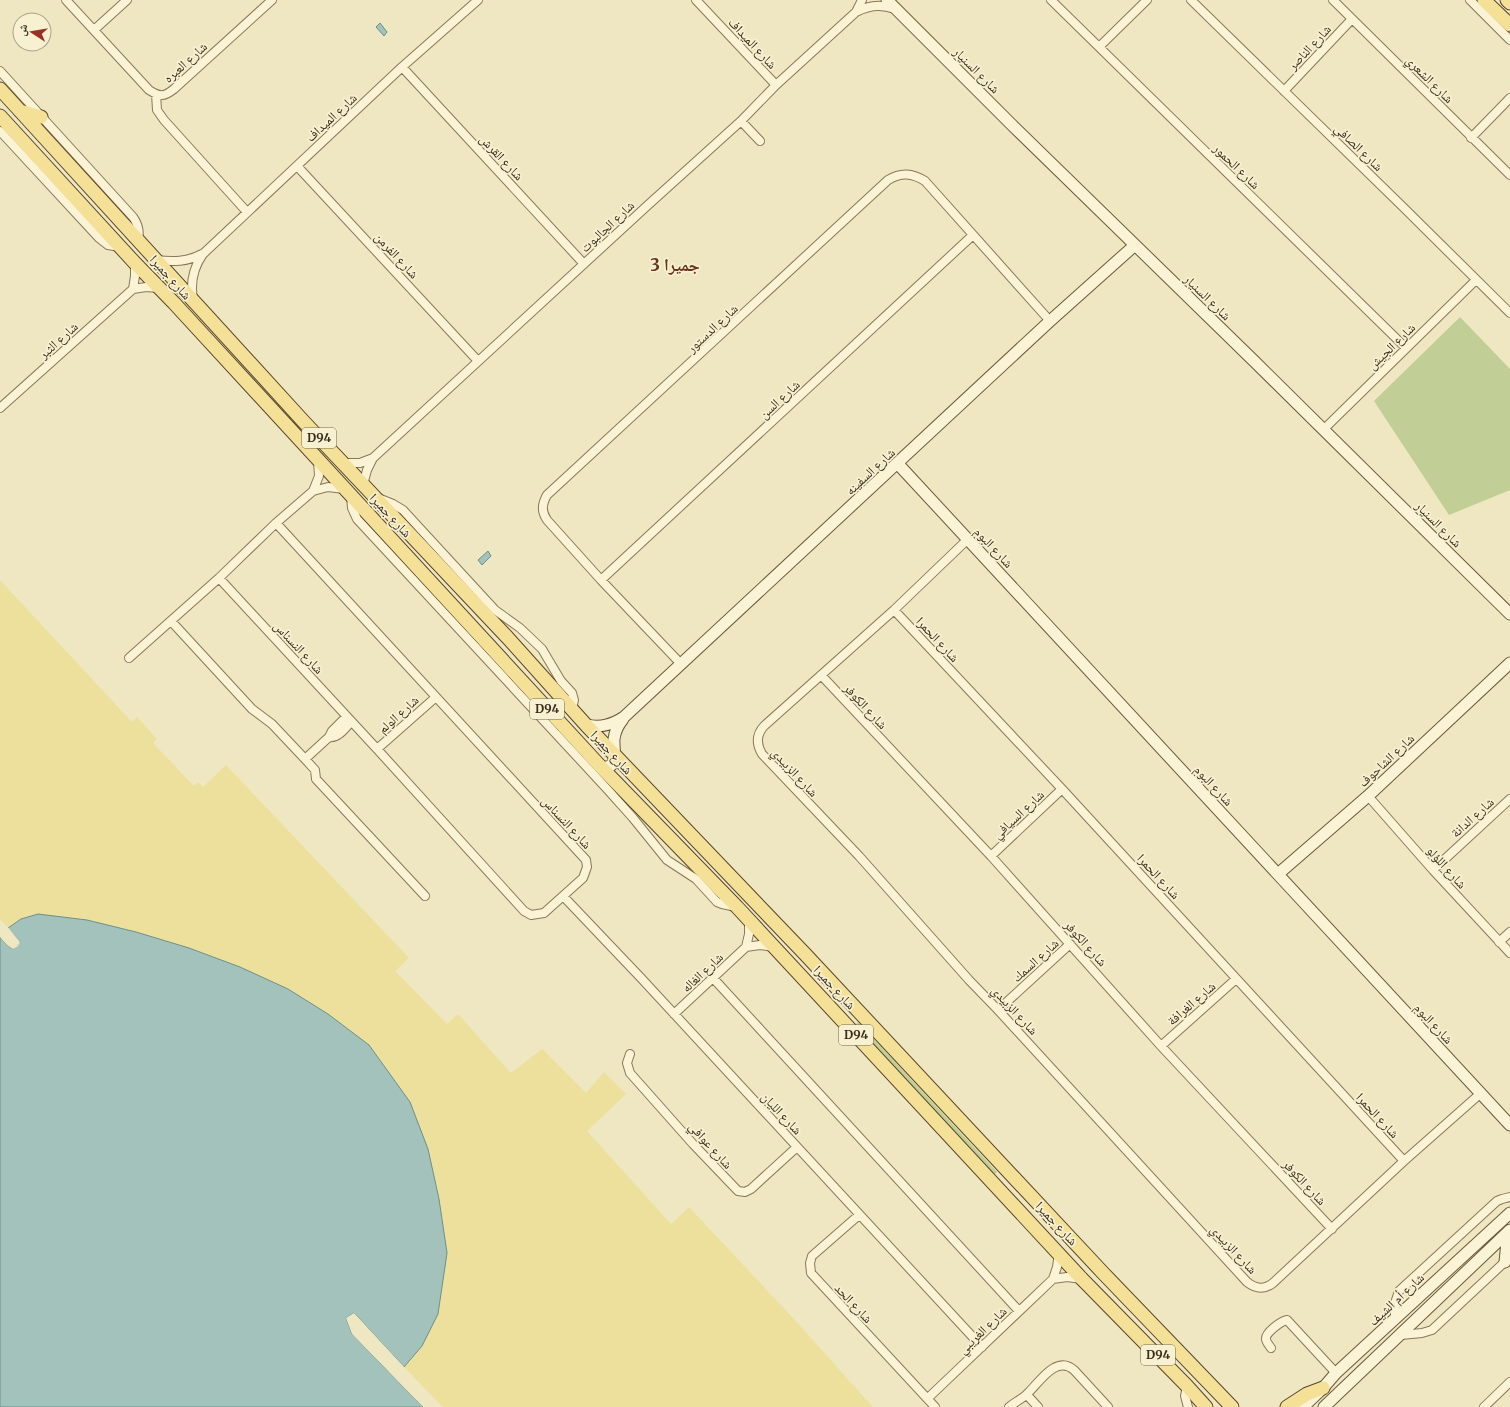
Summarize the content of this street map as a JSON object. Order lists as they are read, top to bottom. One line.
{"streets":{"main road":["شارع جميرا","D94"],"street":["شارع الميداف","شارع الناصر","شارع العبره","شارع السنيار","شارع الشعري","شارع الصافي","شارع القرش","شارع الحمور","شارع الجالبوت","شارع الفرمن","شارع الدستور","شارع الثبر","شارع الجيش","شارع السن","شارع السفينه","شارع البوم","شارع الحمرا","شارع النسناس","شارع الكوفر","شارع الولم","شارع الشاحوف","شارع الزبيدي","شارع السيافي","شارع الدانة","شارع اللؤلو","شارع السمك","شارع الغاله","شارع الغرافة","شارع الليان","شارع عوافي","شارع أم الشيف","شارع الحد","شارع الغريبي"]},"crossings":[["شارع الميداف","شارع القرش"],["شارع الميداف","شارع الجالبوت"],["شارع الميداف","شارع الفرمن"],["شارع الميداف","شارع جميرا"],["شارع الناصر","شارع الشعري"],["شارع الناصر","شارع الصافي"],["شارع السنيار","شارع الجالبوت"],["شارع السنيار","شارع الجيش"],["شارع السنيار","شارع السفينه"],["شارع الصافي","شارع الجيش"],["شارع القرش","شارع الجالبوت"],["شارع الحمور","شارع الجيش"],["شارع الجالبوت","شارع الفرمن"],["شارع الجالبوت","شارع جميرا"],["شارع جميرا","شارع السفينه"],["شارع الدستور","شارع السن"],["شارع الدستور","شارع السفينه"],["شارع السفينه","شارع البوم"],["شارع البوم","شارع الشاحوف"],["شارع البوم","شارع الزبيدي"],["شارع الحمرا","شارع الزبيدي"],["شارع الحمرا","شارع السيافي"],["شارع الحمرا","شارع الغرافة"],["شارع النسناس","شارع الولم"],["شارع النسناس","شارع الليان"],["شارع الكوفر","شارع الزبيدي"],["شارع الكوفر","شارع السيافي"],["شارع الكوفر","شارع السمك"],["شارع الكوفر","شارع الغرافة"],["شارع الشاحوف","شارع اللؤلو"],["شارع الزبيدي","شارع السمك"],["شارع الدانة","شارع اللؤلو"],["شارع الغاله","شارع الليان"],["شارع الليان","شارع عوافي"],["شارع الليان","شارع الحد"],["شارع الليان","شارع الغريبي"],["شارع الحد","شارع الغريبي"]],"districts":["جميرا 3"],"north":"left"}
